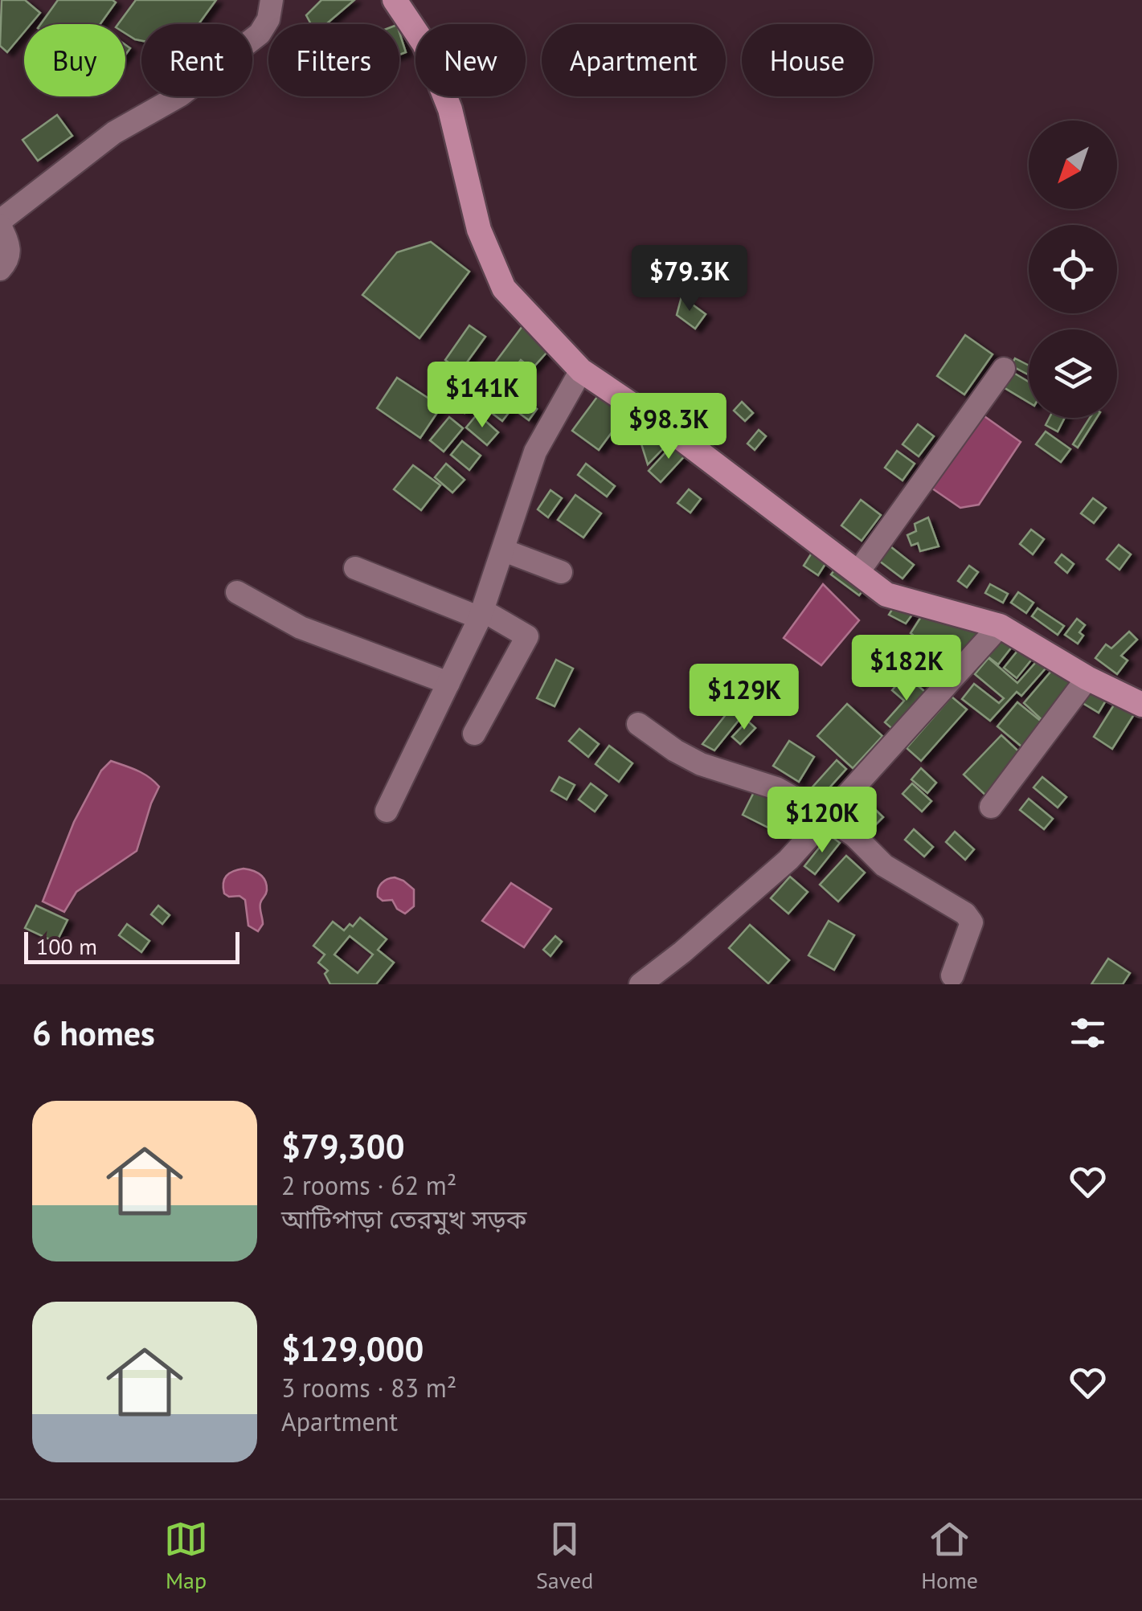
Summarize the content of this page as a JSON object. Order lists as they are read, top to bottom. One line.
{"scale_bar":"100 m","north":"bottom left","page":{"chip":["Buy","Rent","Filters","New","Apartment","House"],"price":["$79.3K","$141K","$98.3K","$182K","$129K","$120K"],"scale":"100 m","heading":"6 homes","list":[{"name":"$79,300","note":"2 rooms · 62 m² · আটিপাড়া তেরমুখ সড়ক"},{"name":"$129,000","note":"3 rooms · 83 m² · Apartment"}],"tabs":["Map","Saved","Home"]}}
